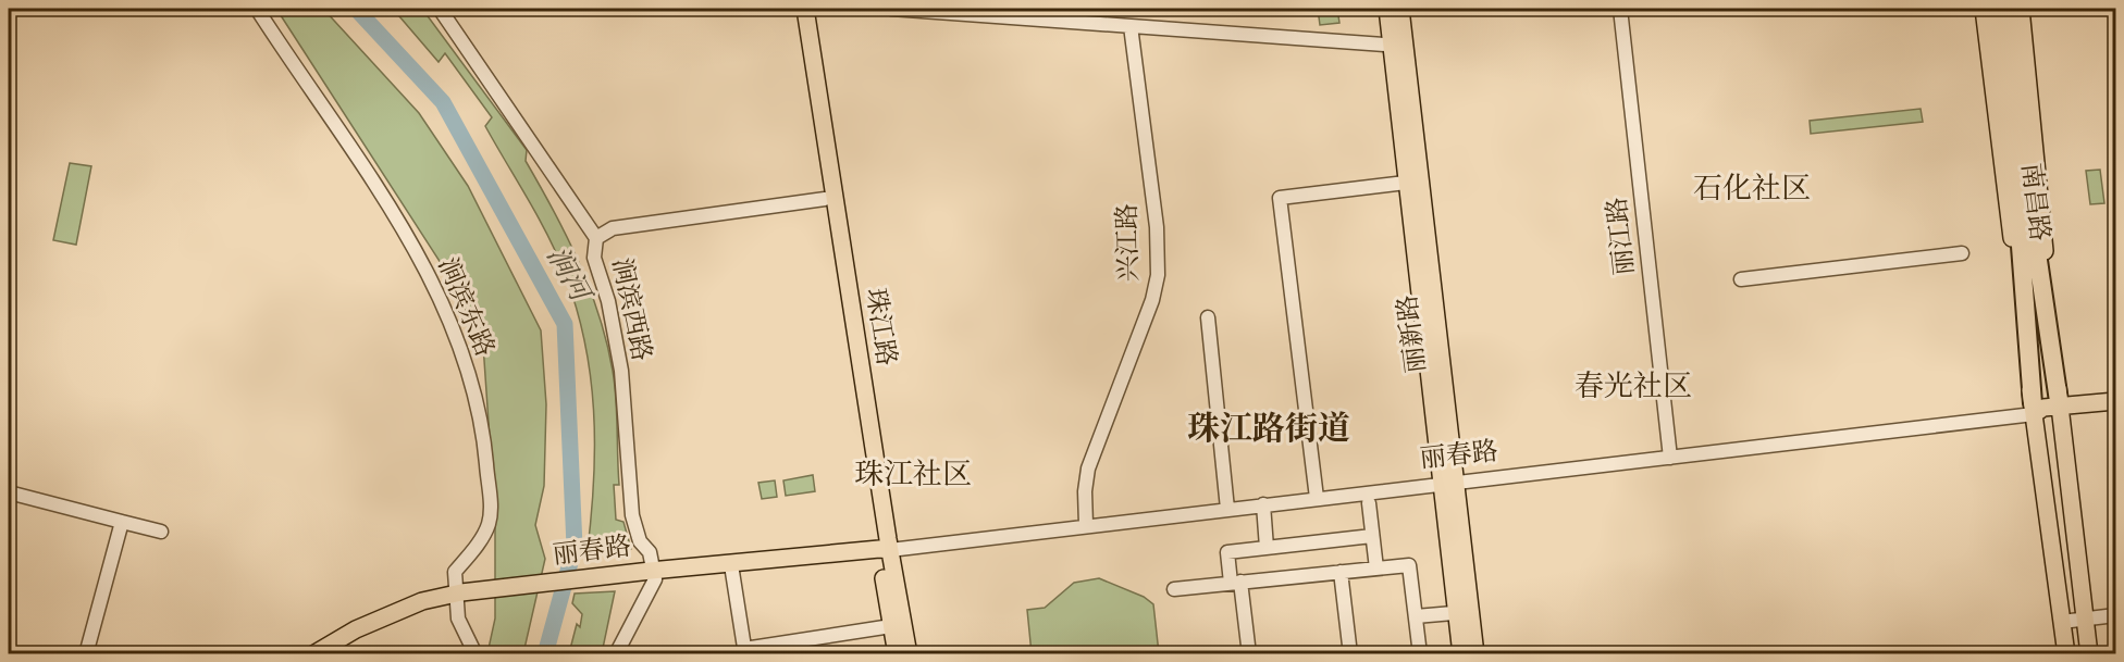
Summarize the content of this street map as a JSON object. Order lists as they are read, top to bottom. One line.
{"streets":{"highway":["南昌路"],"main road":["珠江路","丽新路","丽春路"],"street":["丽江路","兴江路","涧滨东路","涧滨西路"]},"crossings":[["南昌路","丽春路"],["丽江路","丽春路"],["兴江路","丽春路"],["涧滨东路","丽春路"],["涧滨西路","丽春路"],["珠江路","丽春路"],["丽新路","丽春路"]],"districts":["石化社区","春光社区","珠江路街道","珠江社区"],"water":["涧河"]}
